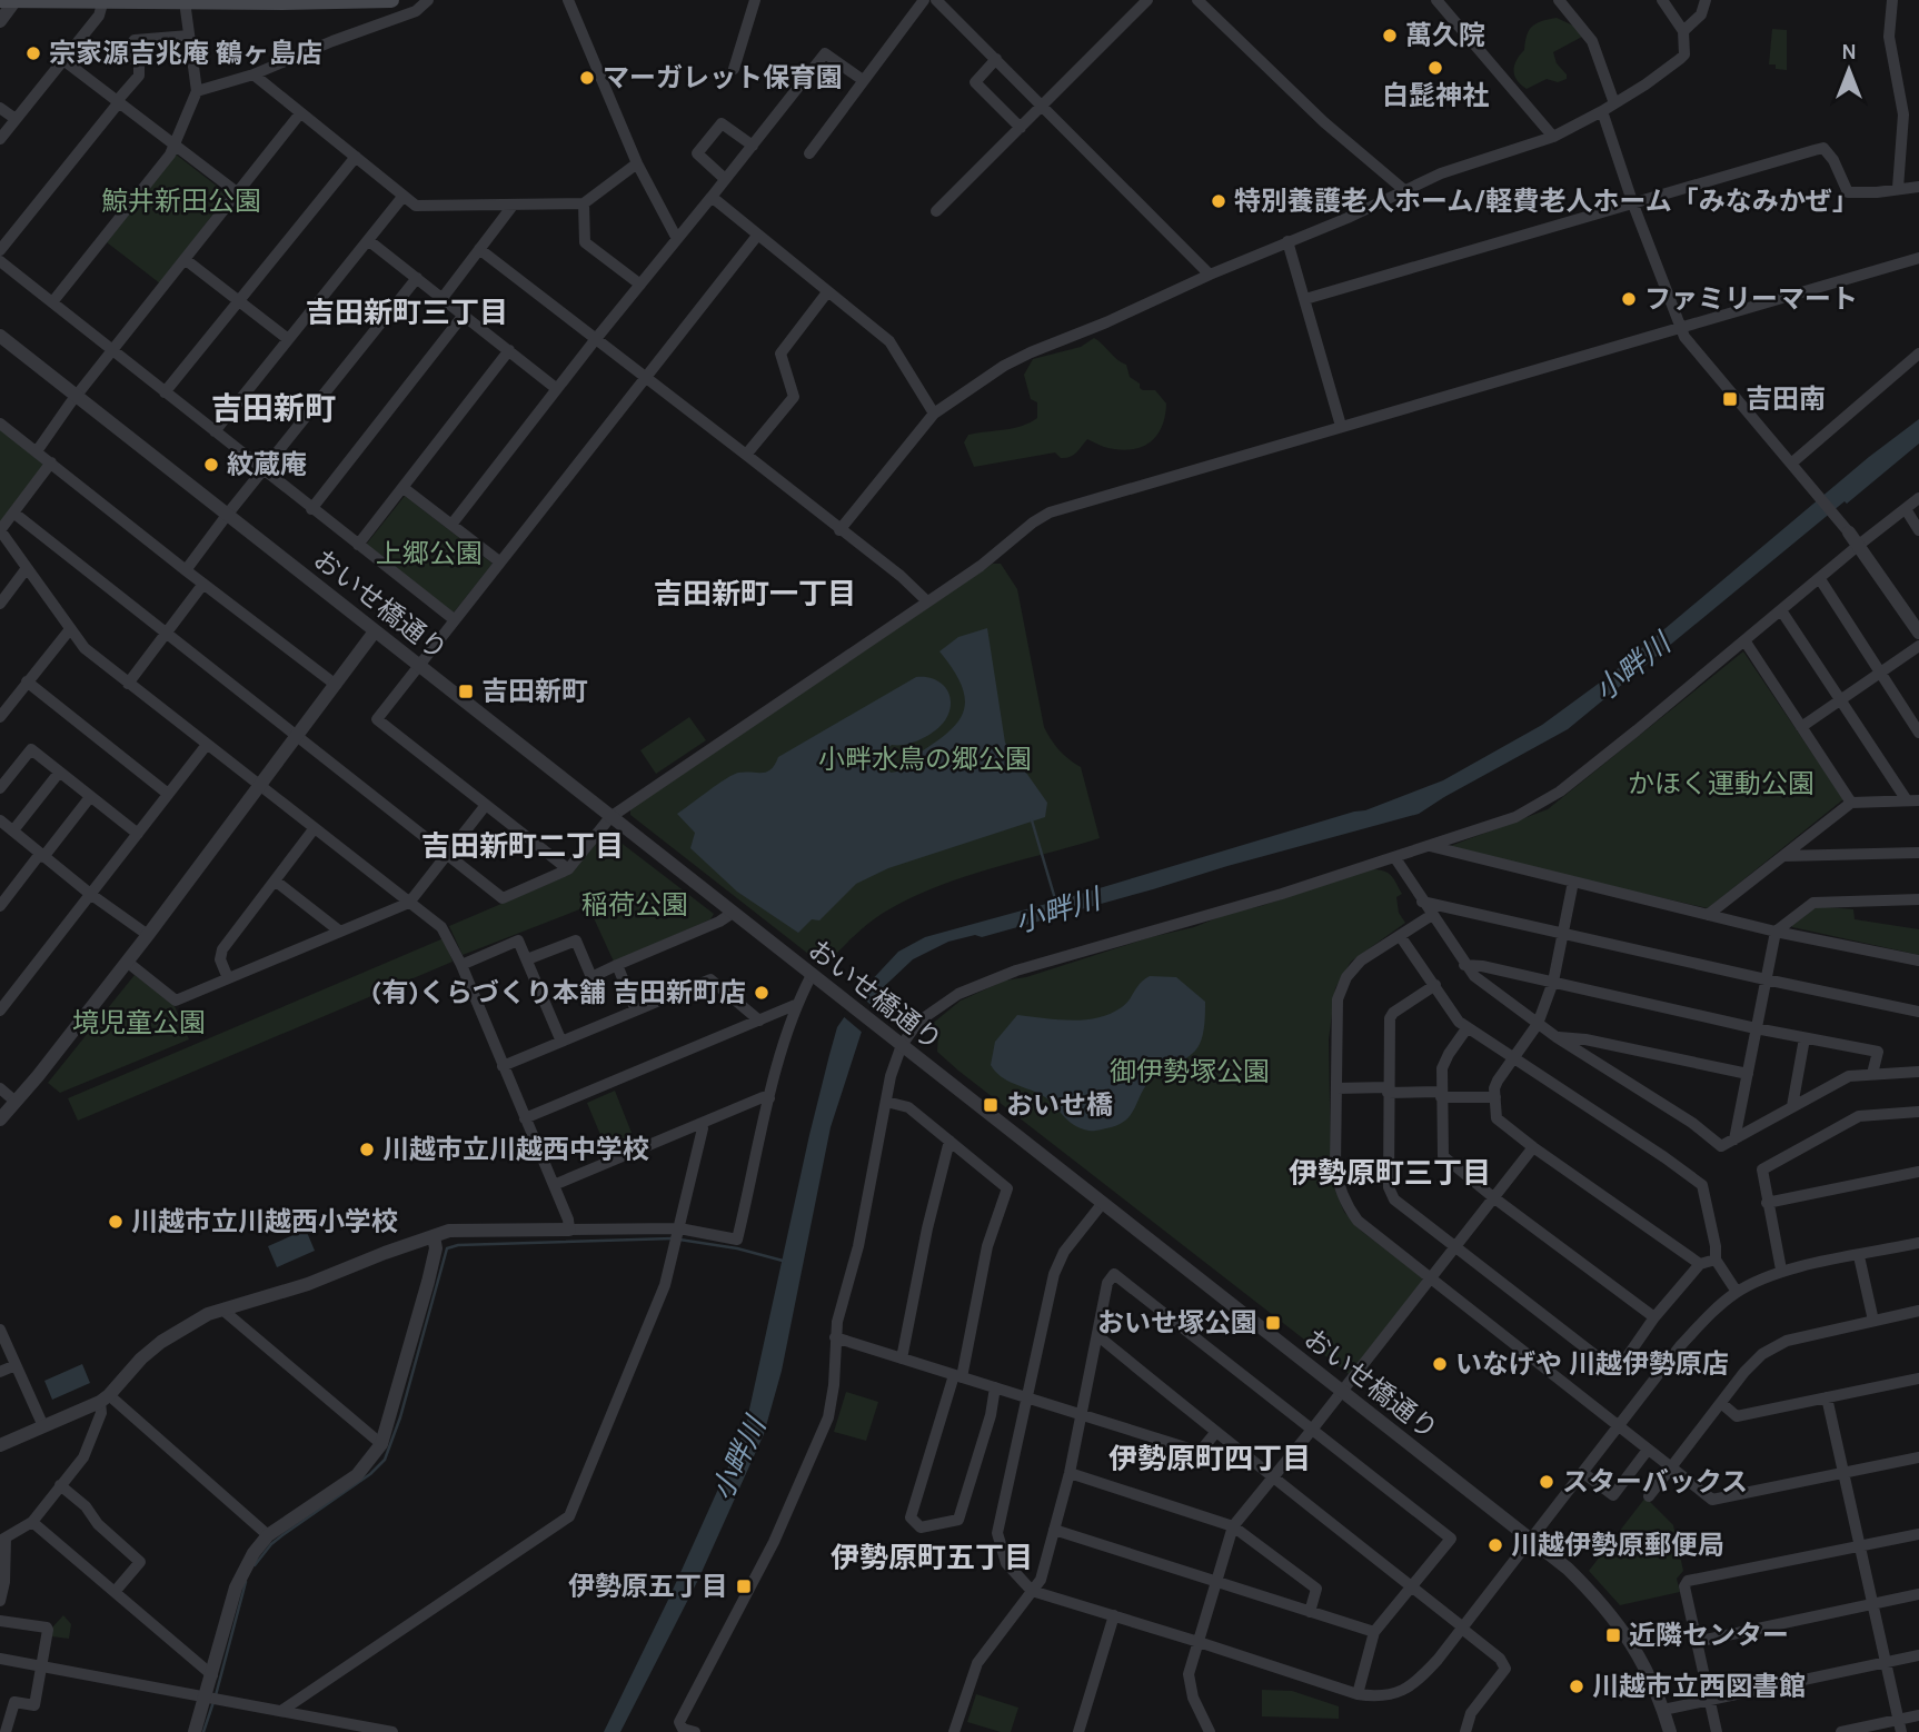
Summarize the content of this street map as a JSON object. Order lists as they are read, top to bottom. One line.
{"streets":{"street":["おいせ橋通り"]},"districts":["吉田新町三丁目","吉田新町","吉田新町一丁目","吉田新町二丁目","伊勢原町三丁目","伊勢原町四丁目","伊勢原町五丁目"],"water":["小畔川"],"parks":["鯨井新田公園","上郷公園","小畔水鳥の郷公園","かほく運動公園","稲荷公園","境児童公園","御伊勢塚公園"],"places":{"other":["萬久院","宗家源吉兆庵 鶴ヶ島店","白髭神社","マーガレット保育園","特別養護老人ホーム/軽費老人ホーム「みなみかぜ」","ファミリーマート","紋蔵庵","(有)くらづくり本舗 吉田新町店","川越市立川越西中学校","川越市立川越西小学校","いなげや 川越伊勢原店","スターバックス","川越伊勢原郵便局","川越市立西図書館"],"transit":["吉田南","吉田新町","おいせ橋","おいせ塚公園","伊勢原五丁目","近隣センター"]},"north":"top"}
